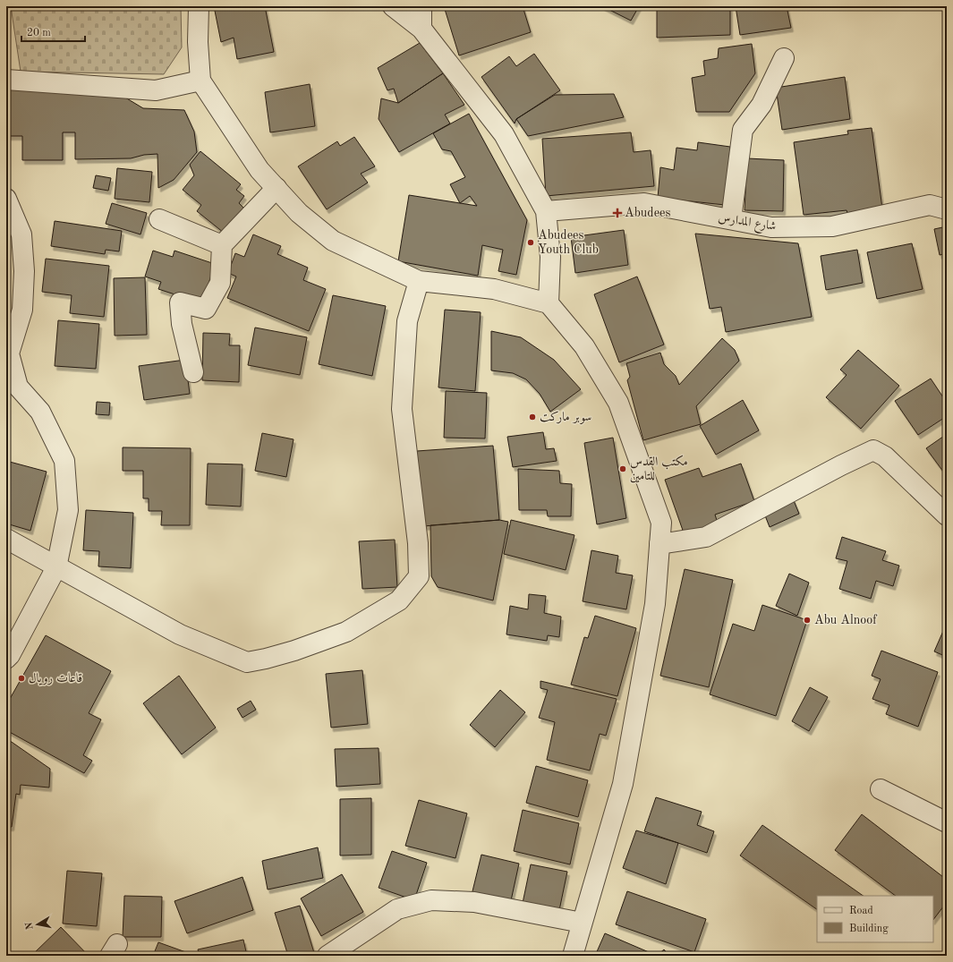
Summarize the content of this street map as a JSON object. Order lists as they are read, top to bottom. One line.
{"streets":{"street":["شارع المدارس"]},"places":{"health":["Abudees"],"other":["Abudees Youth Club","سوبر ماركت","مكتب القدس للتامين","Abu Alnoof","قاعات رويال"]},"legend":["Road","Building"],"scale_bar":"20 m","north":"left"}
